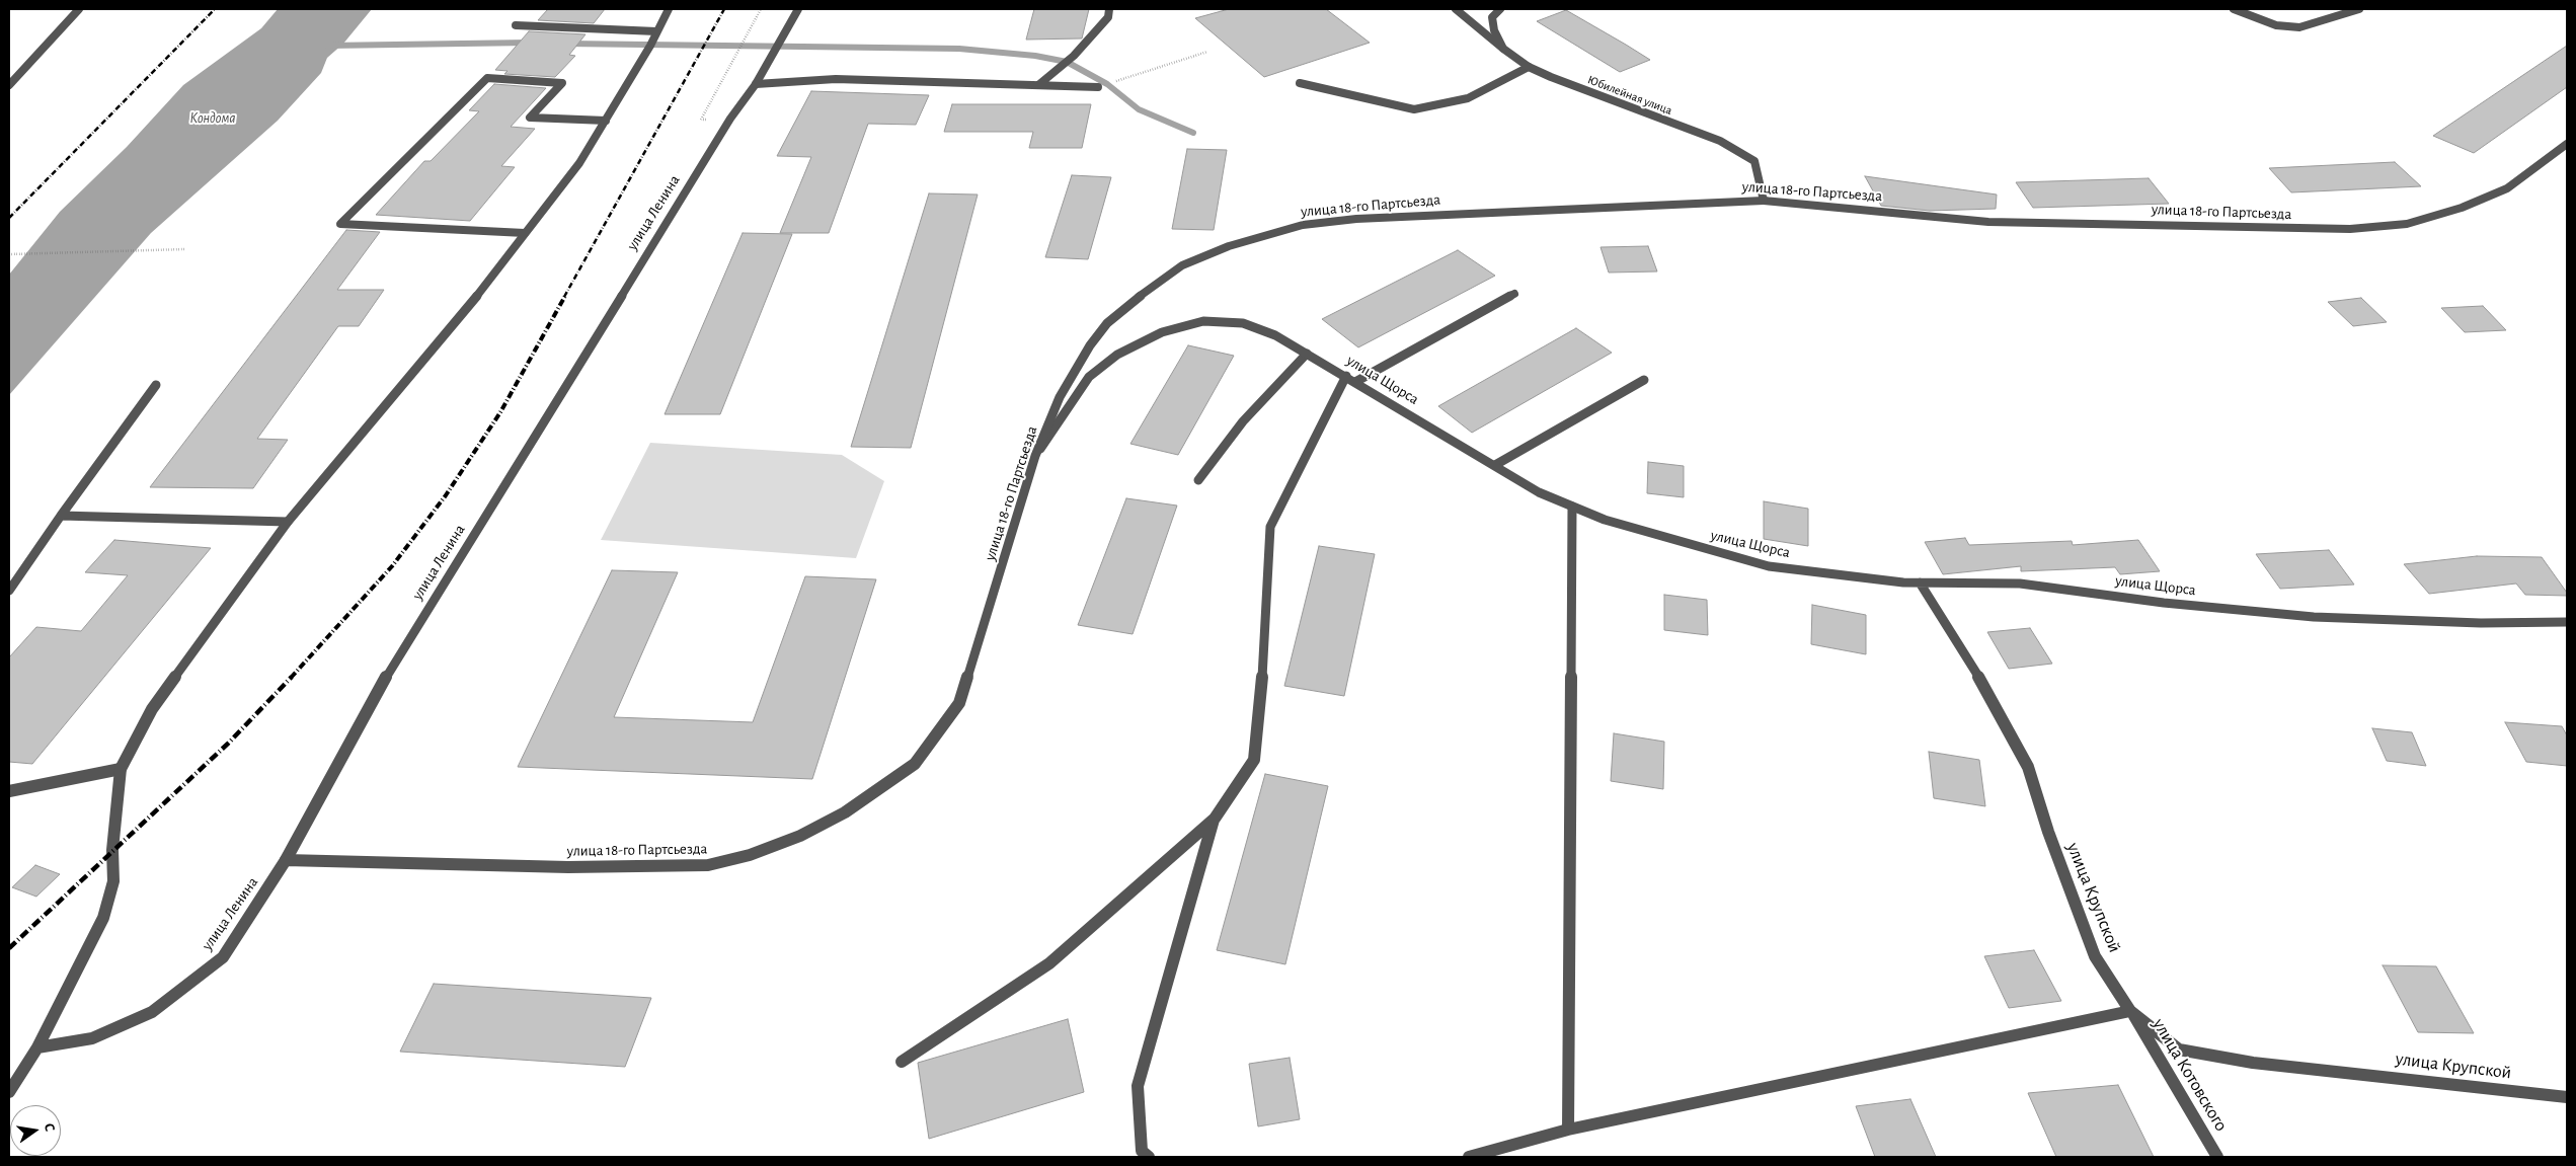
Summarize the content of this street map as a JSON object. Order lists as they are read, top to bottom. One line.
{"streets":{"street":["Юбилейная улица","улица 18-го Партсьезда","улица Ленина","улица Щорса","улица Крупской","улица Котовского"]},"crossings":[["Юбилейная улица","улица 18-го Партсьезда"],["улица 18-го Партсьезда","улица Ленина"],["улица 18-го Партсьезда","улица Щорса"],["улица Щорса","улица Крупской"],["улица Крупской","улица Котовского"]],"water":["Кондома"],"north":"right"}
